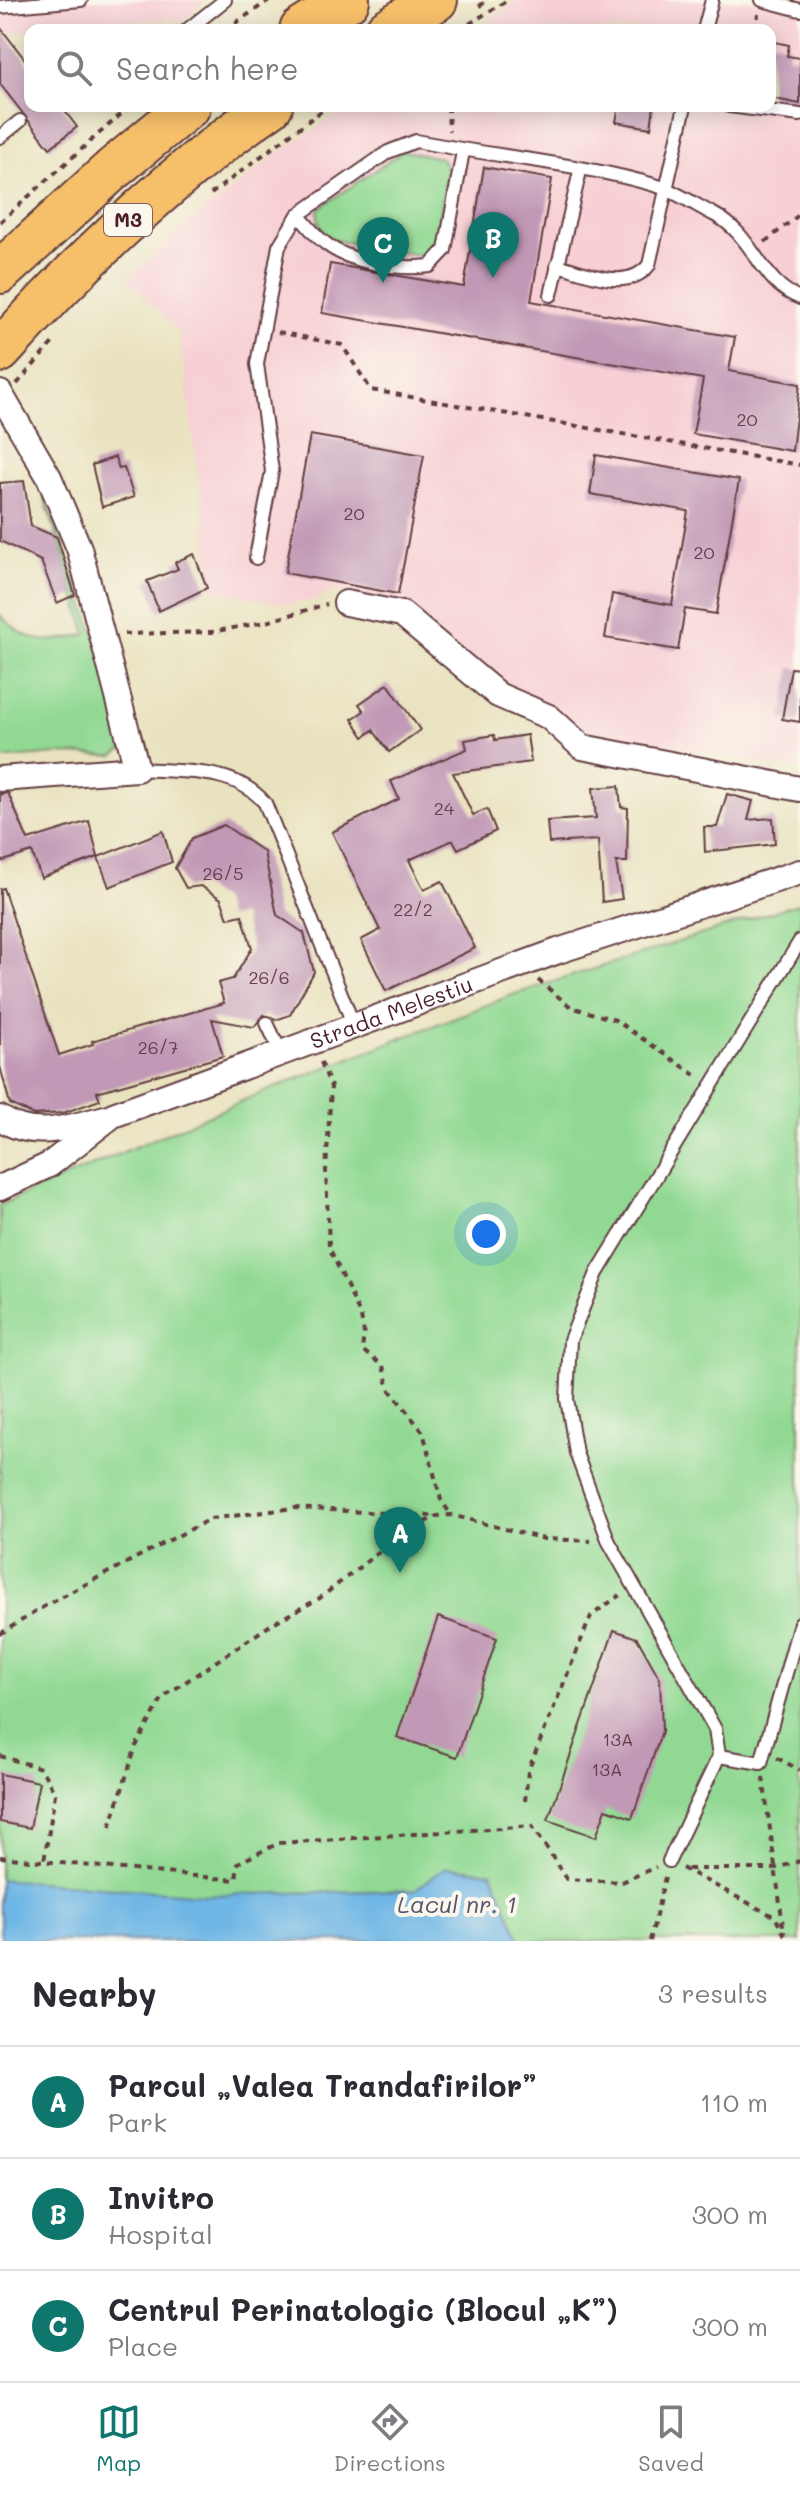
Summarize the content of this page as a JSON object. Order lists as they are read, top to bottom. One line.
{"streets":{"highway":["M3"],"street":["Strada Melestiu"]},"water":["Lacul nr. 1"],"house_numbers":["20","20","20","24","26/5","22/2","26/6","26/7","13A","13A"],"page":{"search":"Search here","pins":["B","C","A"],"heading":["Nearby","3 results"],"list":[{"mark":"A","name":"Parcul „Valea Trandafirilor”","note":"Park","value":"110 m"},{"mark":"B","name":"Invitro","note":"Hospital","value":"300 m"},{"mark":"C","name":"Centrul Perinatologic (Blocul „K”)","note":"Place","value":"300 m"}],"nav":["Map","Directions","Saved"]}}
